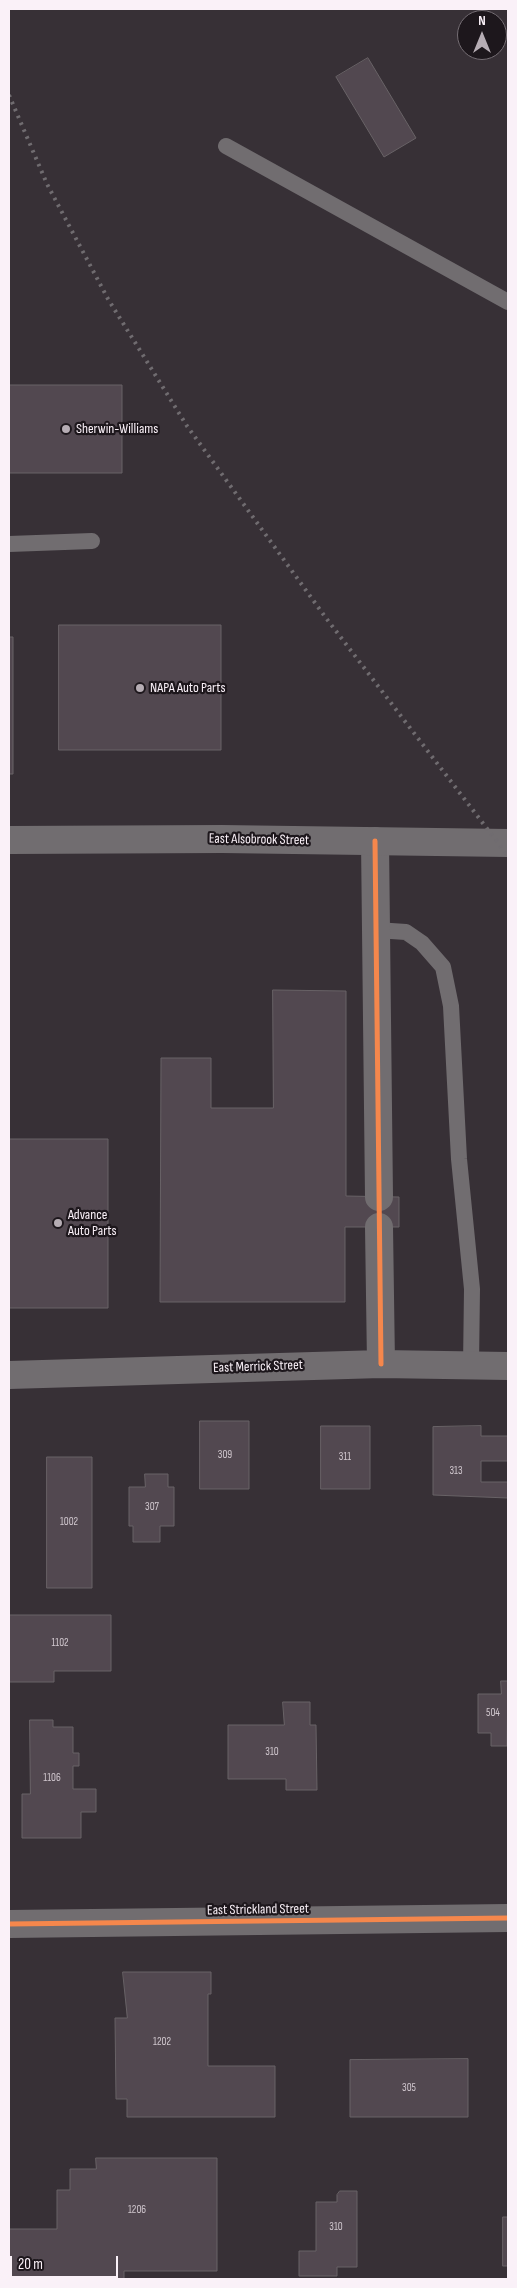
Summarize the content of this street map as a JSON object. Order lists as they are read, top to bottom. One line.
{"streets":{"street":["East Alsobrook Street","East Merrick Street","East Strickland Street"]},"places":["Sherwin-Williams","NAPA Auto Parts","Advance Auto Parts"],"house_numbers":["309","311","313","307","1002","1102","504","310","1106","1202","305","1206","310"],"scale_bar":"20 m","north":"top"}
